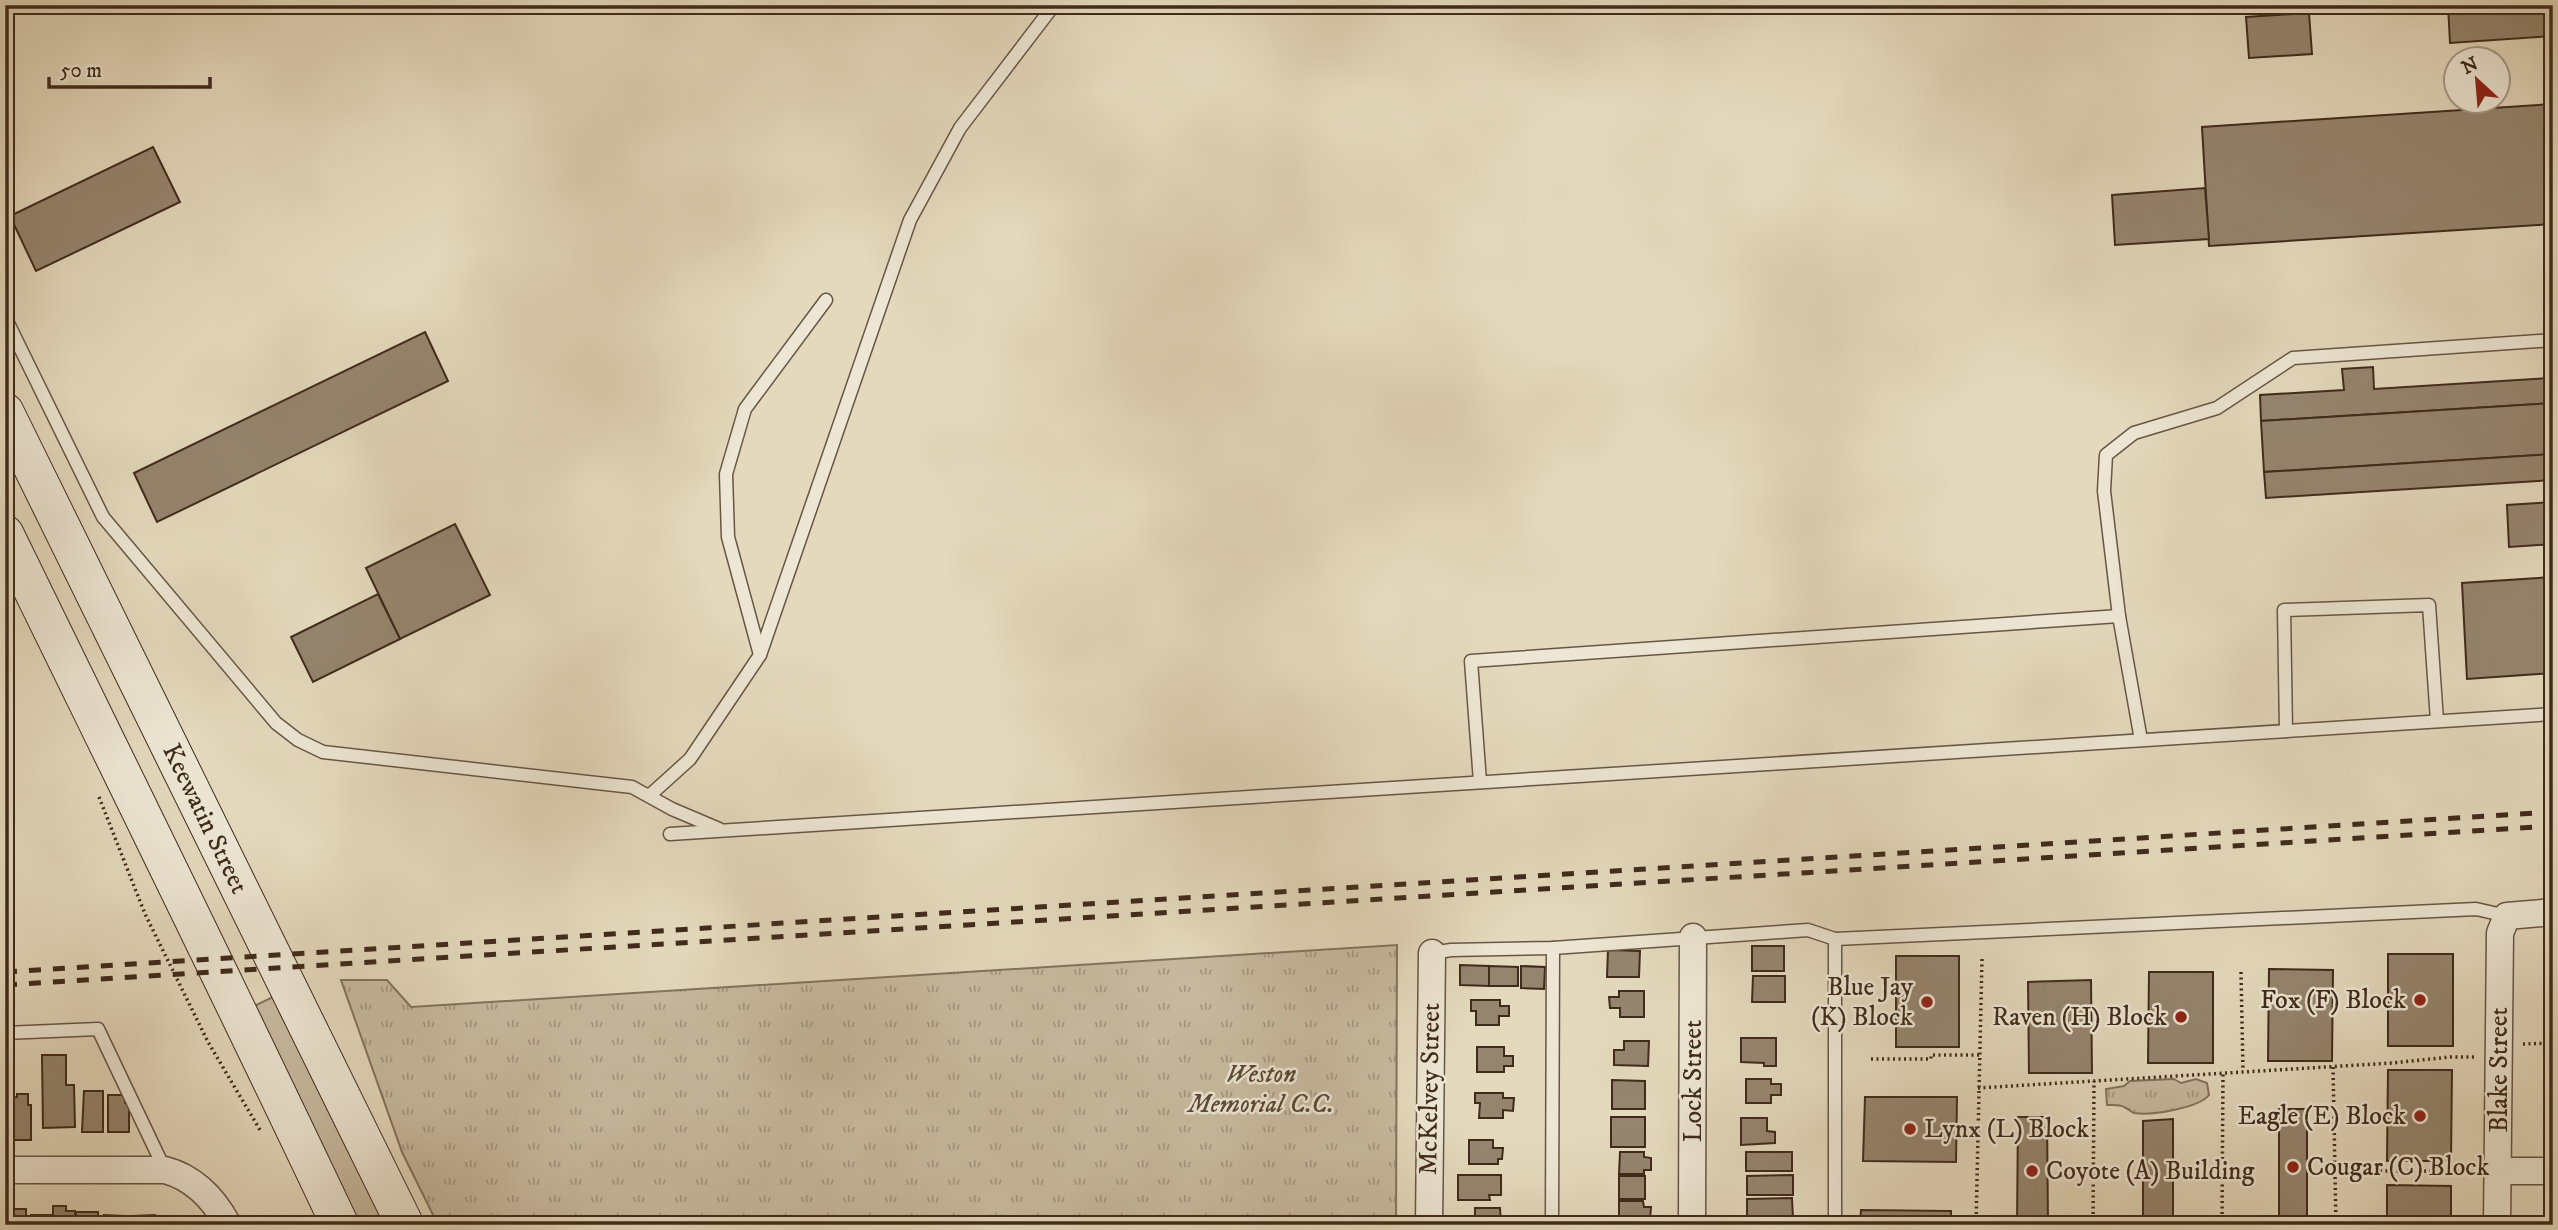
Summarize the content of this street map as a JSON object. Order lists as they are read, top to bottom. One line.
{"streets":{"main road":["Keewatin Street"],"street":["Blake Street","Lock Street","McKelvey Street"]},"parks":["Weston Memorial C.C."],"places":["Fox (F) Block","Blue Jay (K) Block","Raven (H) Block","Eagle (E) Block","Lynx (L) Block","Cougar (C) Block","Coyote (A) Building"],"scale_bar":"50 m","north":"top left"}
